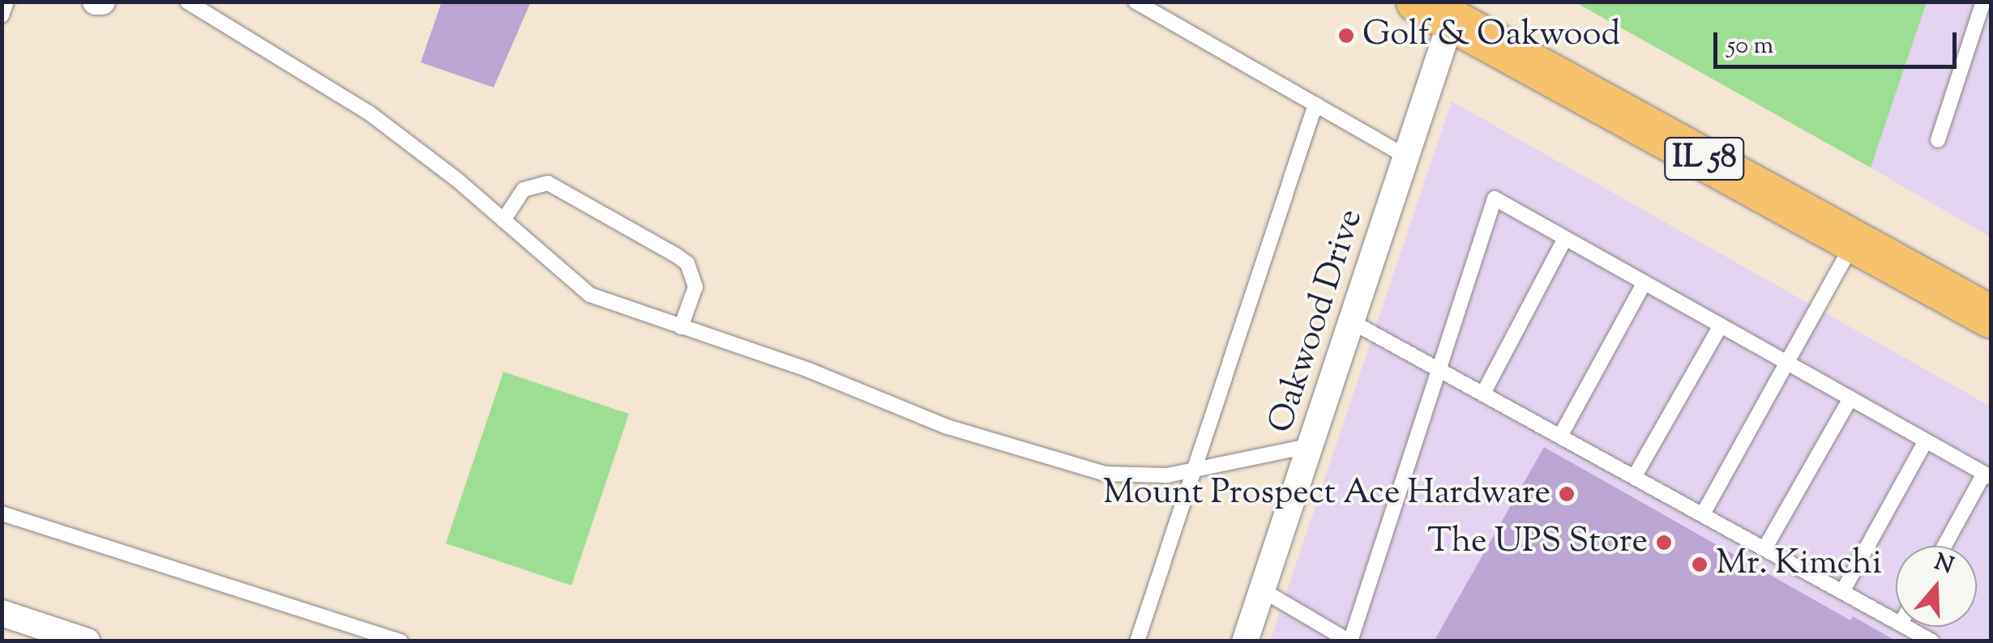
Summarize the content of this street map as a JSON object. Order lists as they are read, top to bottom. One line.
{"streets":{"main road":["IL 58"],"street":["Oakwood Drive"]},"crossings":[["IL 58","Oakwood Drive"]],"places":["Golf & Oakwood","Mount Prospect Ace Hardware","The UPS Store","Mr. Kimchi"],"scale_bar":"50 m","north":"top"}
